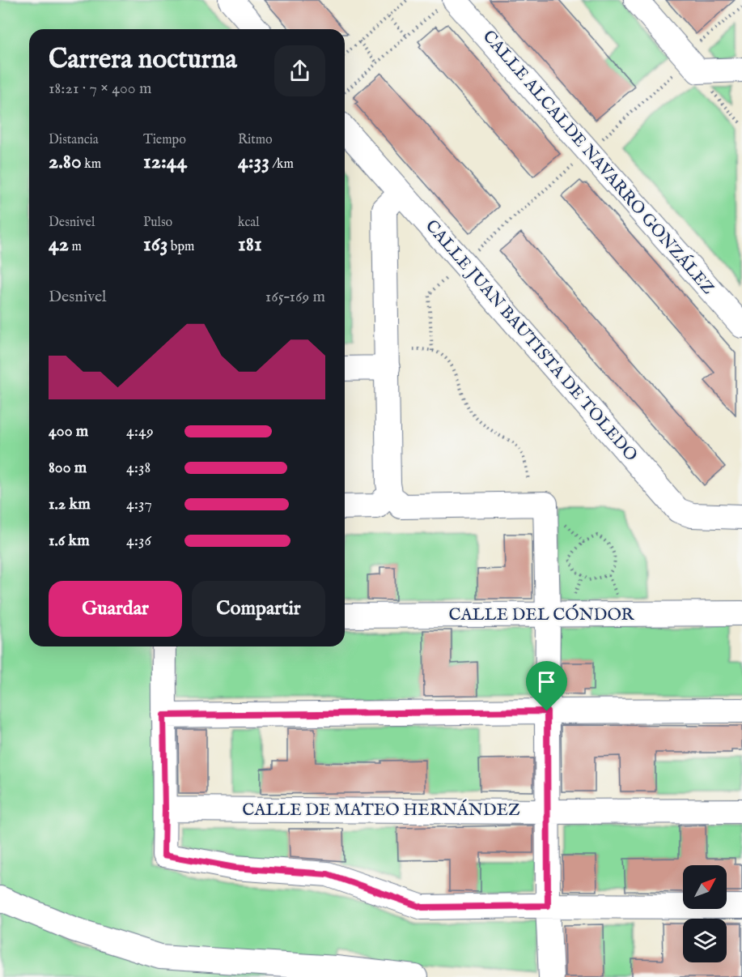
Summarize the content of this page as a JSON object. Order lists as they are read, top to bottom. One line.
{"streets":{"street":["CALLE ALCALDE NAVARRO GONZÁLEZ","CALLE JUAN BAUTISTA DE TOLEDO","CALLE DEL CÓNDOR","CALLE DE MATEO HERNÁNDEZ"]},"north":"top right","page":{"heading":["Carrera nocturna","18:21 · 7 × 400 m"],"stats":[["Distancia","2.80 km"],["Tiempo","12:44"],["Ritmo","4:33 /km"],["Desnivel","42 m"],["Pulso","163 bpm"],["kcal","181"]],"chart":["Desnivel","165–169 m"],"list":[{"name":"400 m","note":"4:49"},{"name":"800 m","note":"4:38"},{"name":"1.2 km","note":"4:37"},{"name":"1.6 km","note":"4:36"}],"buttons":["Guardar","Compartir"]}}
